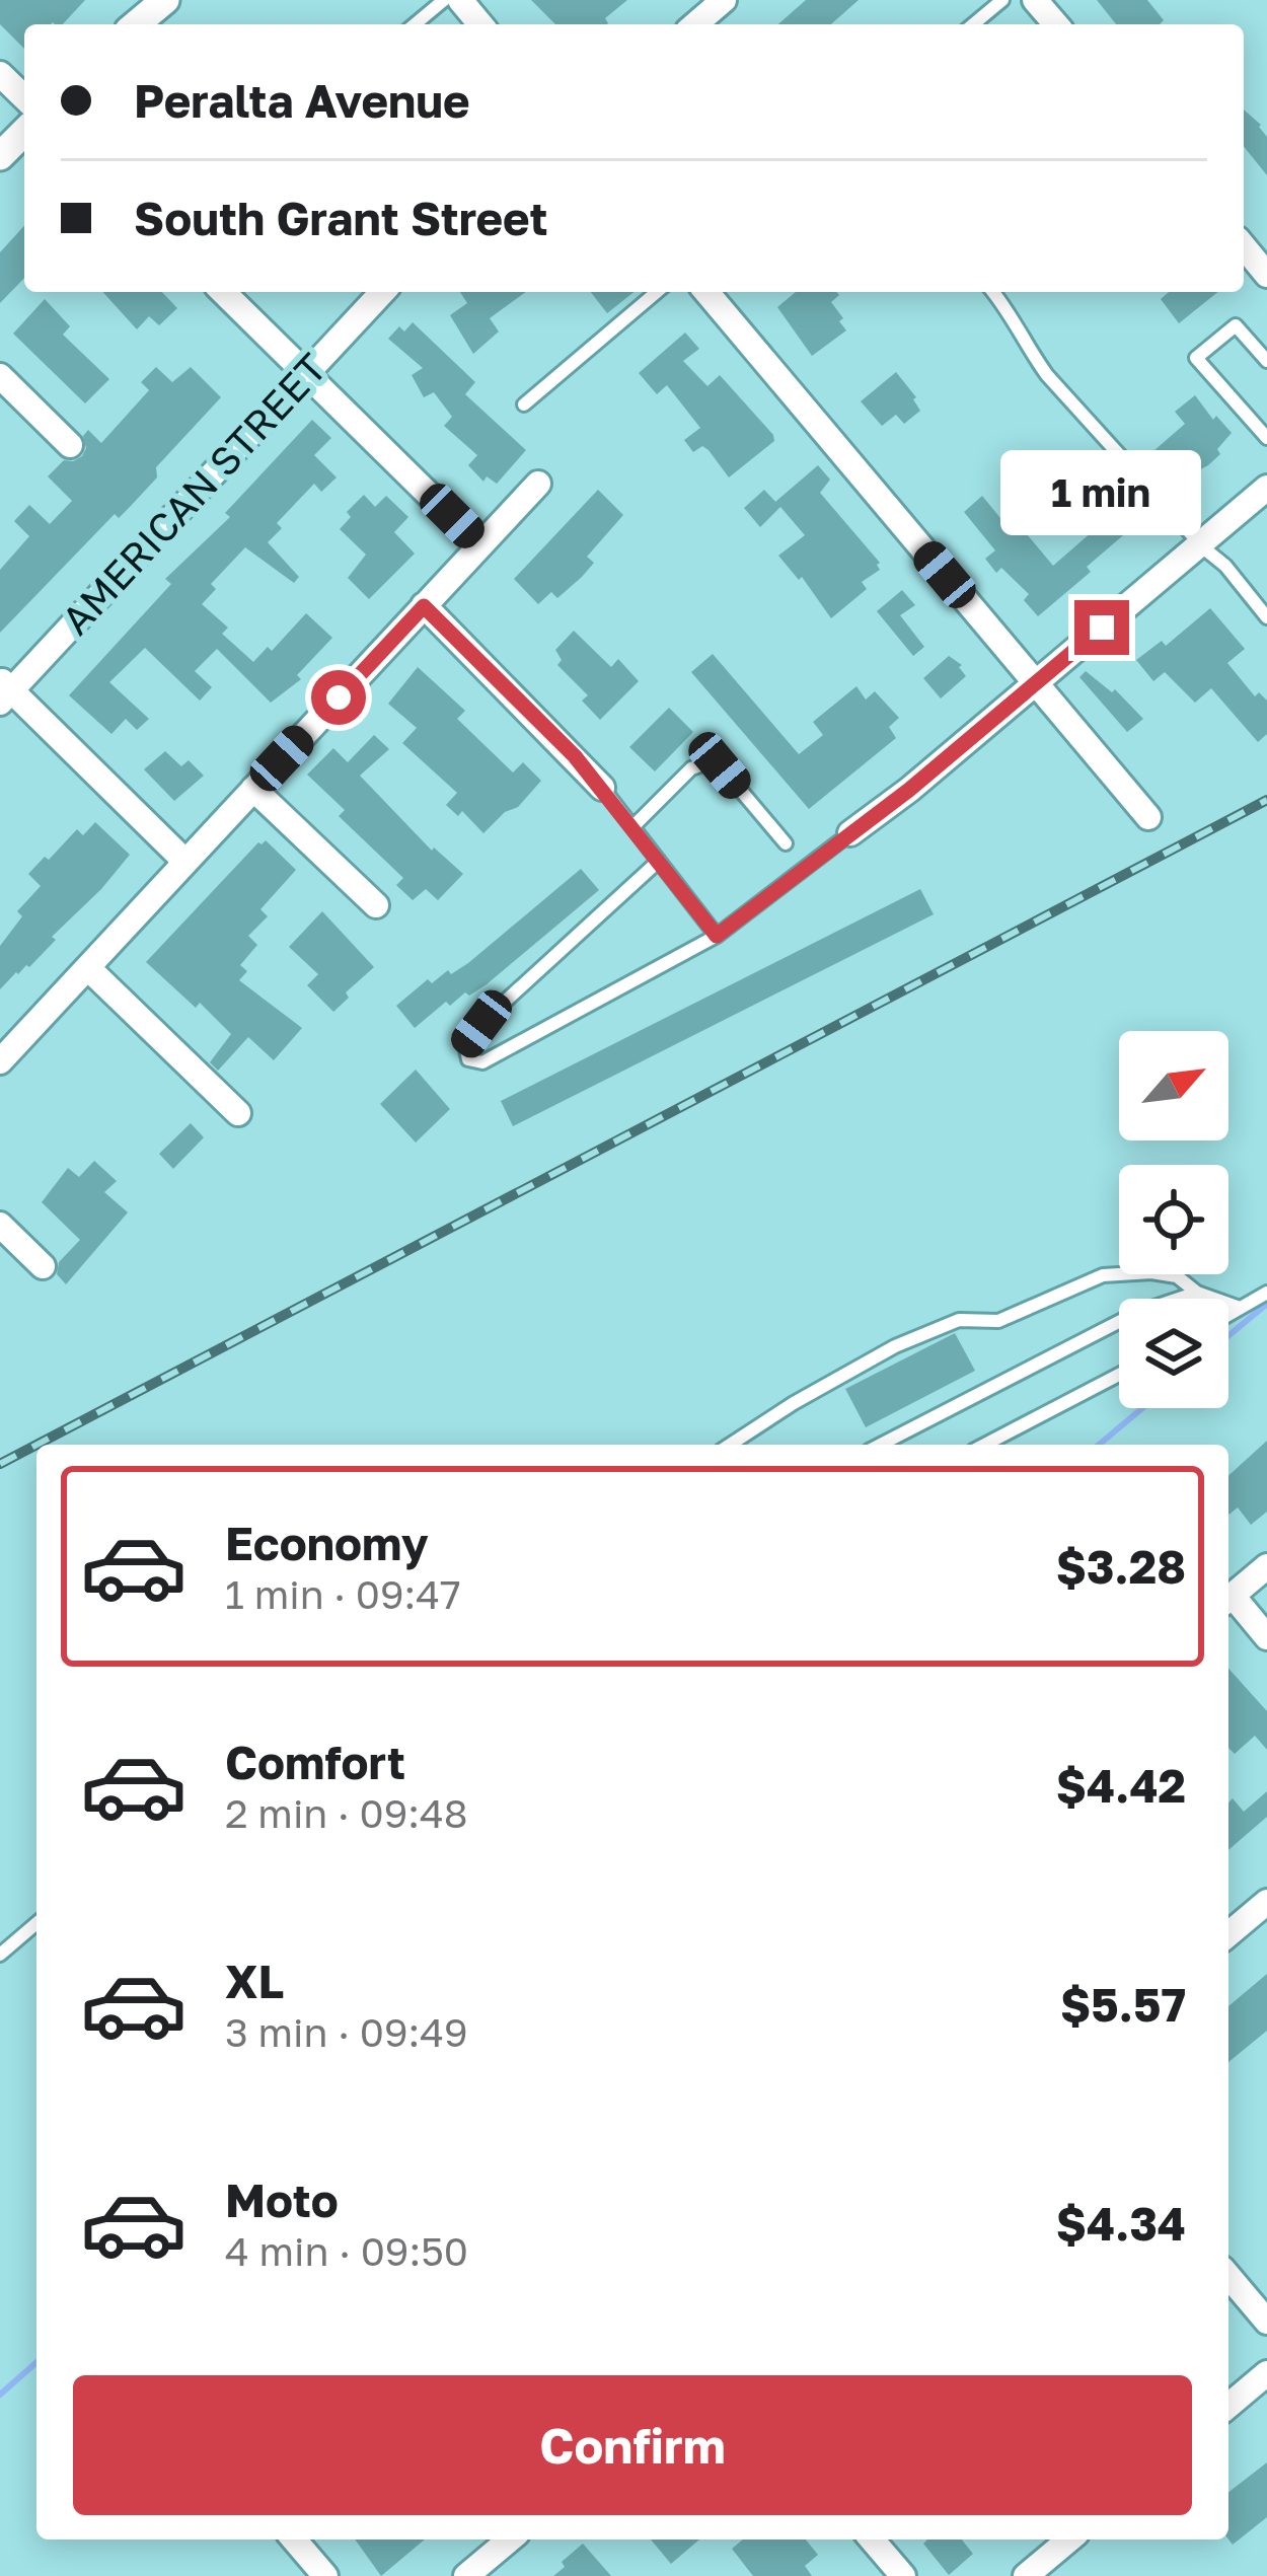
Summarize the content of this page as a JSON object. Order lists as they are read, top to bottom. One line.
{"streets":{"street":["AMERICAN STREET"]},"north":"top right","page":{"banner":["Peralta Avenue","South Grant Street"],"bubble":"1 min","list":[{"name":"Economy","note":"1 min · 09:47","value":"$3.28"},{"name":"Comfort","note":"2 min · 09:48","value":"$4.42"},{"name":"XL","note":"3 min · 09:49","value":"$5.57"},{"name":"Moto","note":"4 min · 09:50","value":"$4.34"}],"buttons":"Confirm"}}
